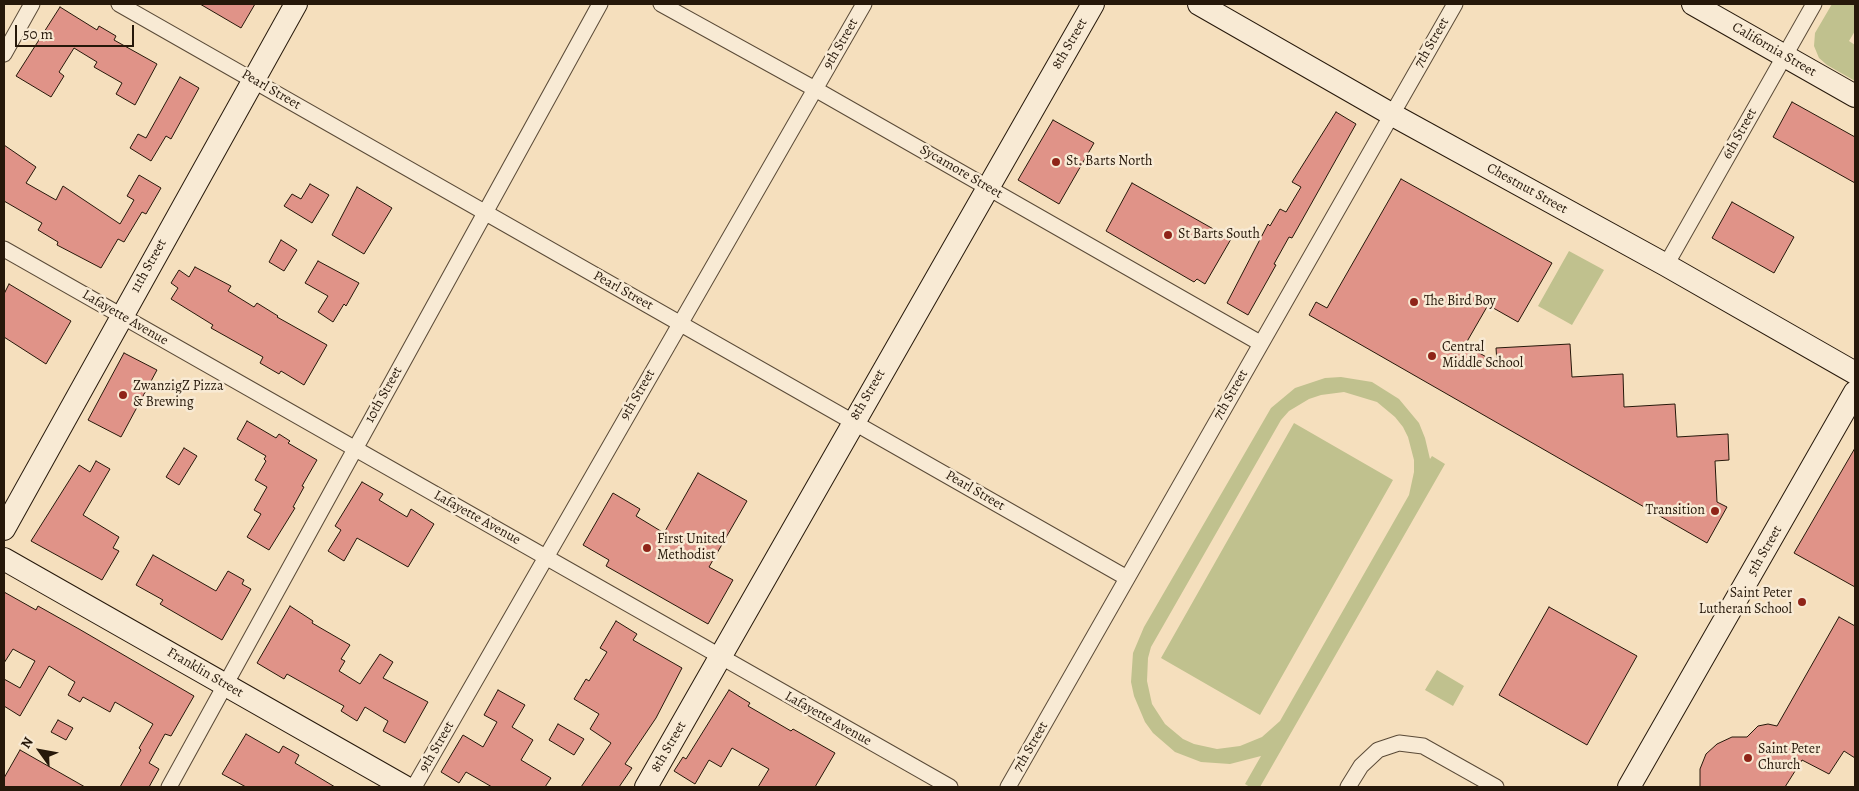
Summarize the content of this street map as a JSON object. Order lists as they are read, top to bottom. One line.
{"streets":{"street":["7th Street","9th Street","8th Street","California Street","Pearl Street","6th Street","Sycamore Street","Chestnut Street","11th Street","Lafayette Avenue","10th Street","5th Street","Franklin Street"]},"crossings":[["7th Street","Pearl Street"],["7th Street","Sycamore Street"],["7th Street","Chestnut Street"],["9th Street","Pearl Street"],["9th Street","Sycamore Street"],["9th Street","Lafayette Avenue"],["8th Street","Pearl Street"],["8th Street","Sycamore Street"],["8th Street","Lafayette Avenue"],["California Street","6th Street"],["Pearl Street","11th Street"],["Pearl Street","10th Street"],["6th Street","Chestnut Street"],["11th Street","Lafayette Avenue"],["Lafayette Avenue","10th Street"],["10th Street","Franklin Street"]],"places":["St. Barts North","St Barts South","The Bird Boy","Central Middle School","ZwanzigZ Pizza & Brewing","Transition","First United Methodist","Saint Peter Lutheran School","Saint Peter Church"],"scale_bar":"50 m","north":"top left"}
